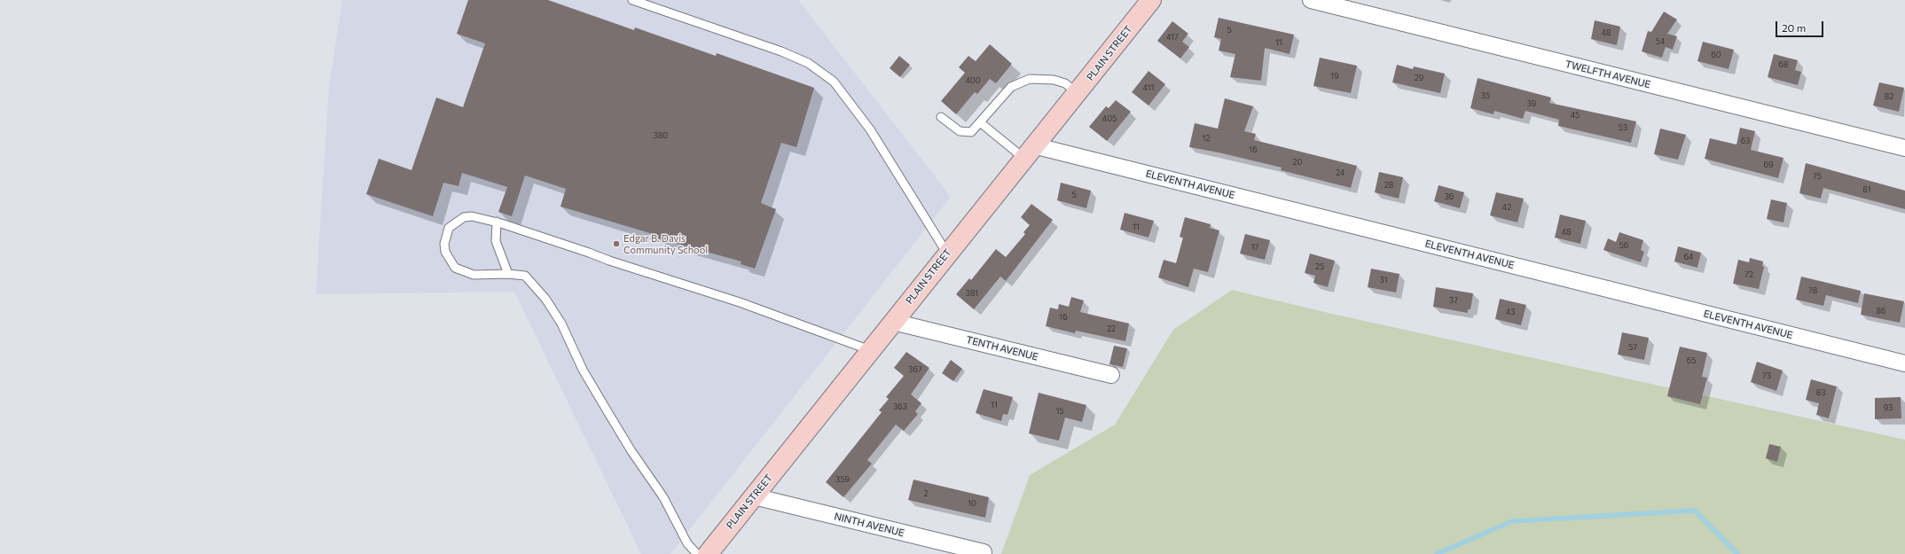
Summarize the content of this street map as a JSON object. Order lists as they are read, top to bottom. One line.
{"streets":{"main road":["PLAIN STREET"],"street":["TWELFTH AVENUE","ELEVENTH AVENUE","TENTH AVENUE","NINTH AVENUE"]},"crossings":[["PLAIN STREET","ELEVENTH AVENUE"],["PLAIN STREET","TENTH AVENUE"],["PLAIN STREET","NINTH AVENUE"]],"places":["Edgar B. Davis Community School"],"house_numbers":["5","48","417","54","11","60","68","19","29","400","411","35","82","39","45","405","53","380","12","63","16","20","69","24","75","28","81","5","36","42","11","48","56","17","64","25","72","31","78","381","37","86","43","16","22","57","65","367","73","83","11","363","93","15","359","2","10"],"scale_bar":"20 m"}
